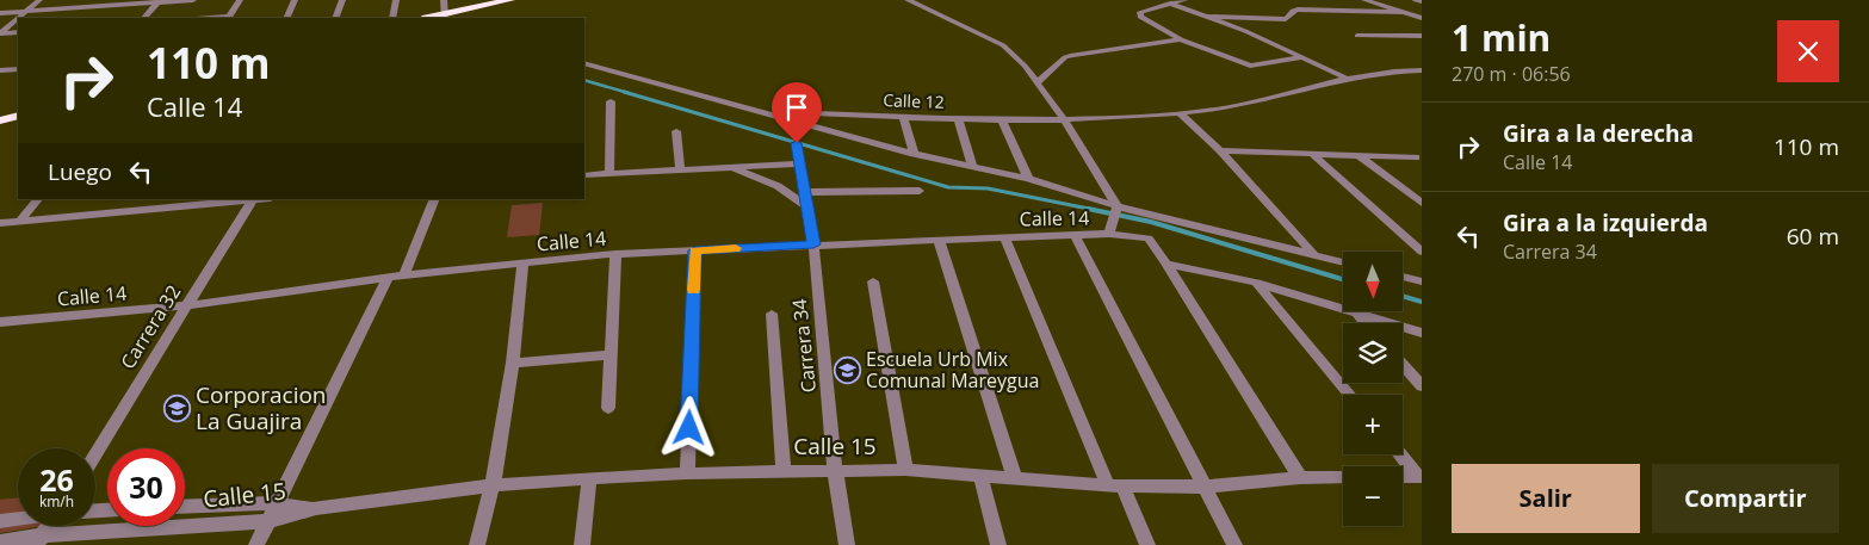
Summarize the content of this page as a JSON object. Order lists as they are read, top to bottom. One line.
{"streets":{"street":["Calle 12","Calle 14","Carrera 32","Carrera 34","Calle 15"]},"crossings":[["Calle 12","Calle 14"],["Calle 14","Carrera 32"],["Calle 14","Carrera 34"],["Carrera 34","Calle 15"]],"places":{"school or university":["Escuela Urb Mix Comunal Mareygua","Corporacion La Guajira"]},"north":"bottom","page":{"heading":["1 min","270 m · 06:56"],"turn":["110 m","Calle 14"],"list":[{"name":"Gira a la derecha","note":"Calle 14","value":"110 m"},{"name":"Gira a la izquierda","note":"Carrera 34","value":"60 m"}],"then":"Luego","map_buttons":["+","−"],"speed":"26 km/h","limit":"30","buttons":["Salir","Compartir"]}}
